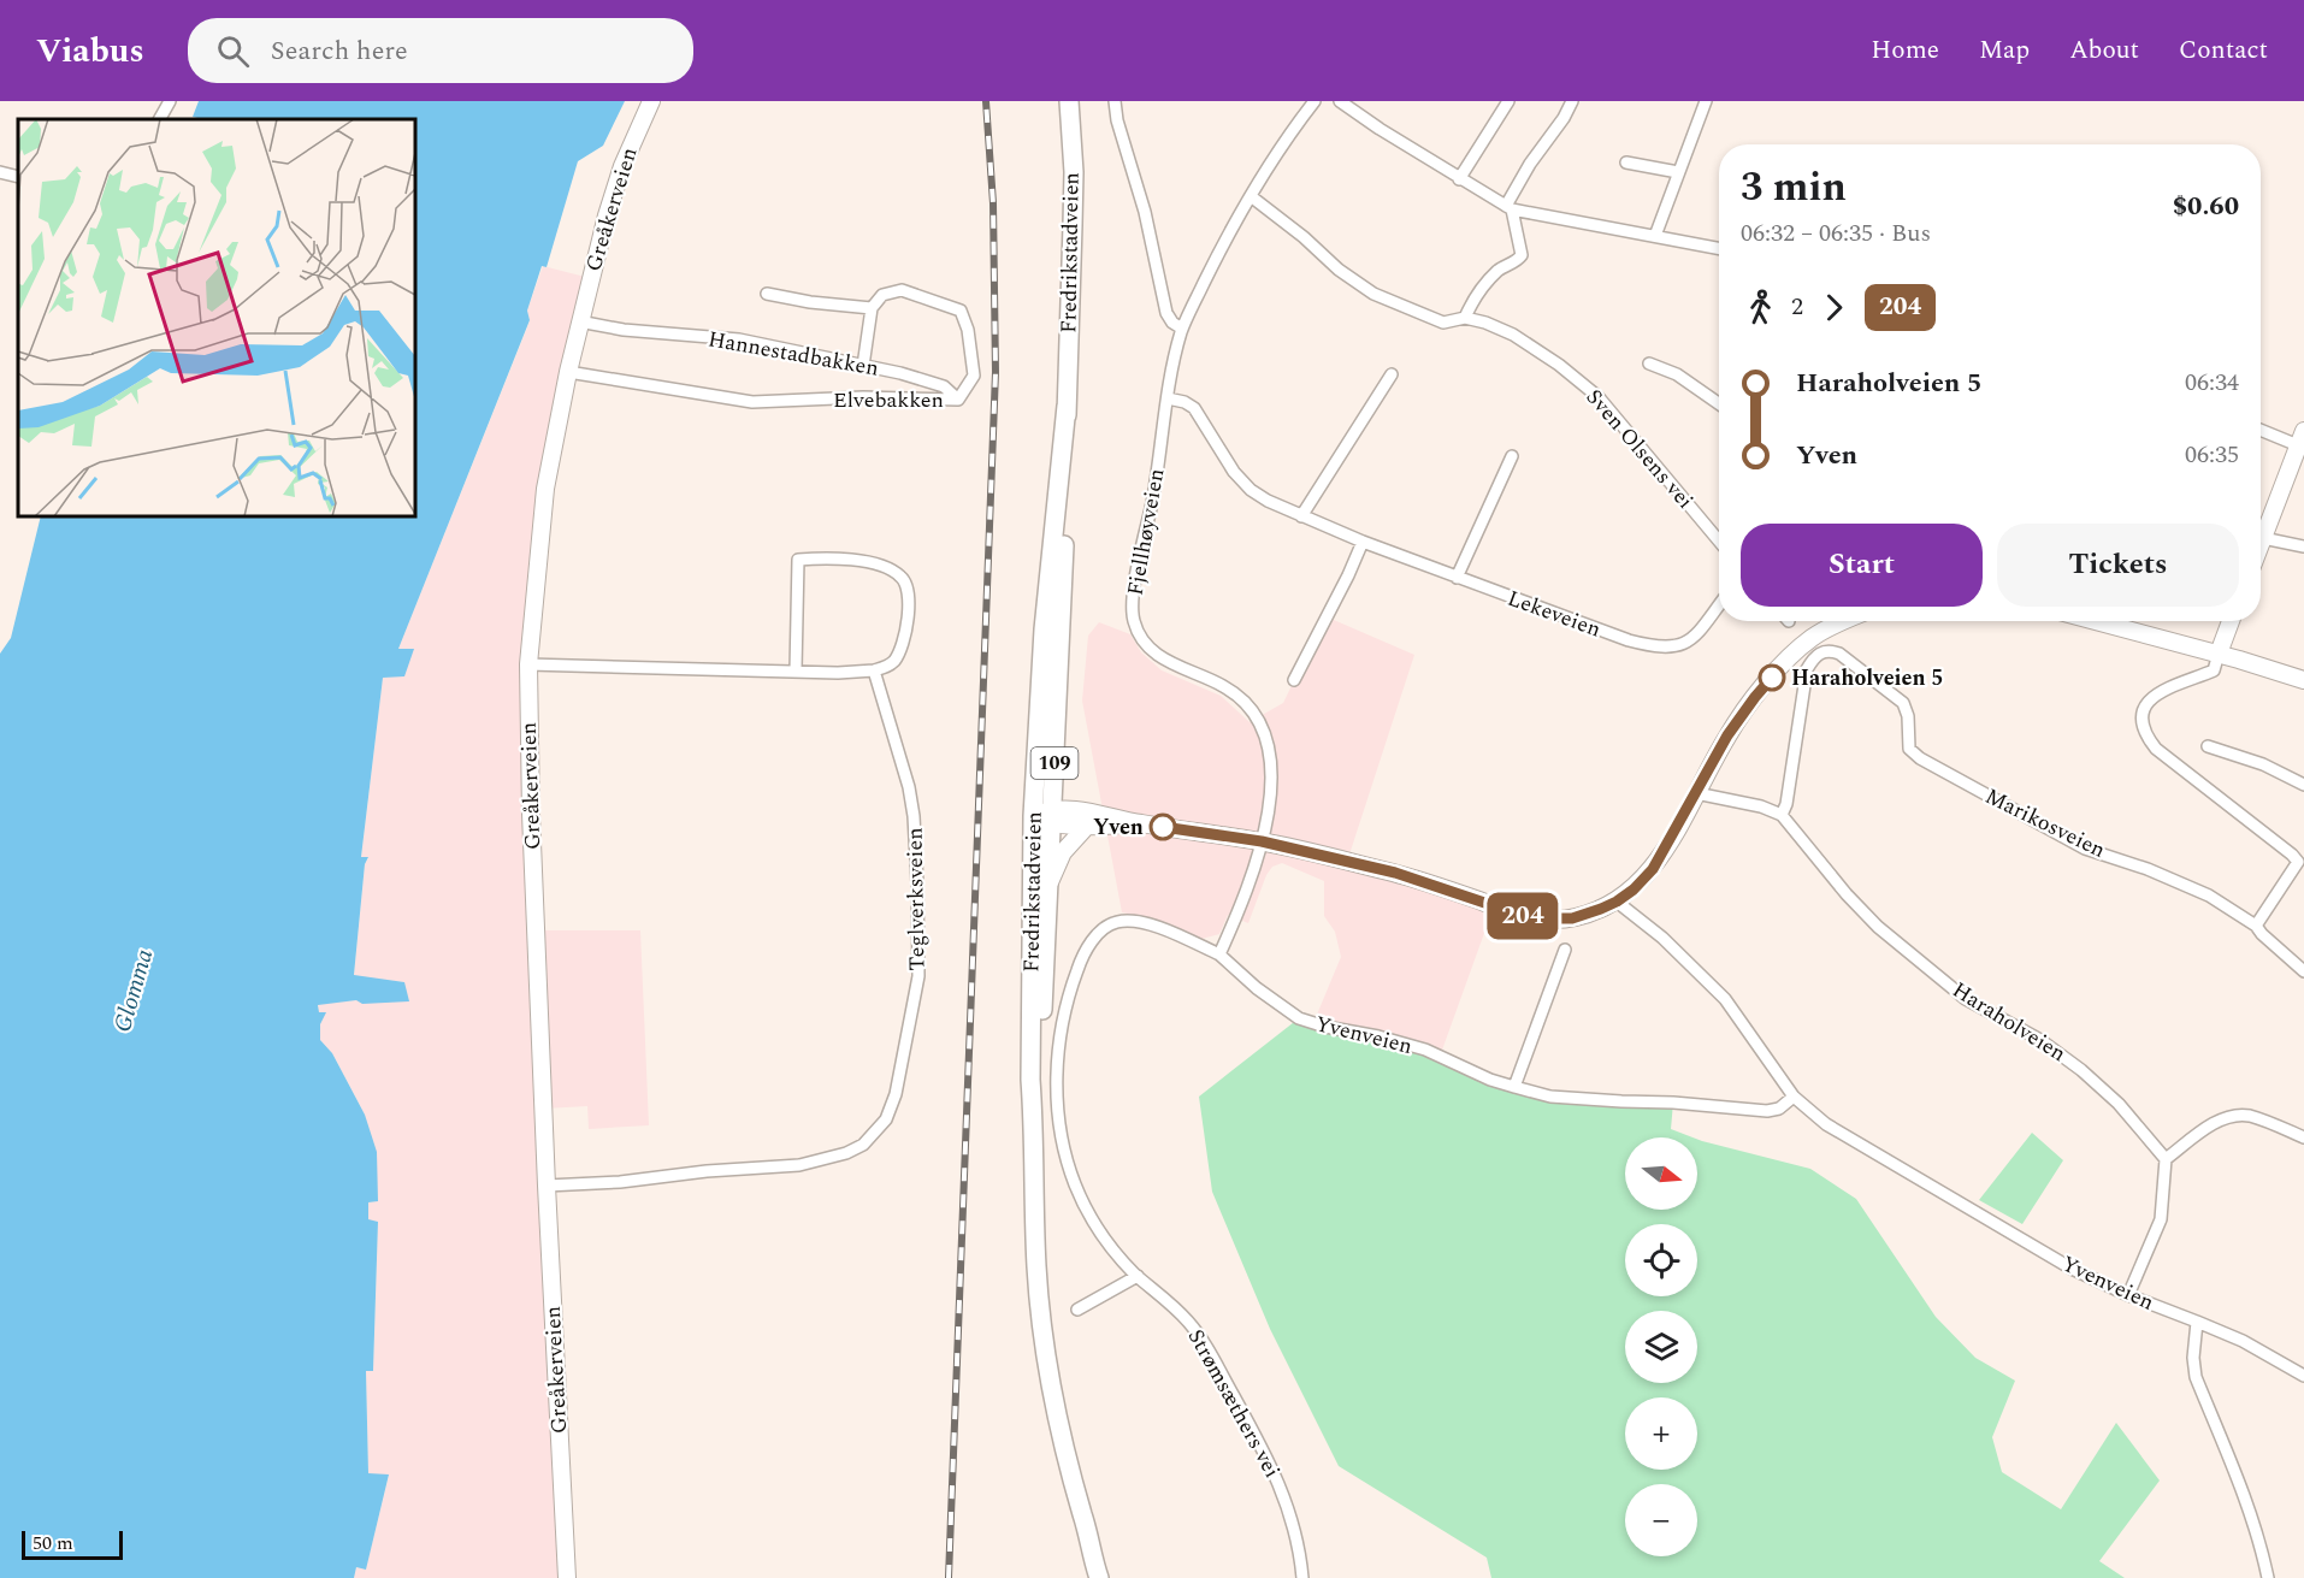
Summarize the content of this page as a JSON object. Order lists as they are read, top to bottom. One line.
{"streets":{"main road":["Fredrikstadveien","109"],"street":["Greåkerveien","Hannestadbakken","Elvebakken","Sven Olsens vei","Fjellhøyveien","Lekeveien","Marikosveien","Teglverksveien","Haraholveien","Yvenveien","Strømsæthers vei"]},"crossings":[["Greåkerveien","Hannestadbakken"],["Greåkerveien","Elvebakken"],["Greåkerveien","Teglverksveien"],["Hannestadbakken","Elvebakken"],["Sven Olsens vei","Fjellhøyveien"],["Fjellhøyveien","Lekeveien"],["Marikosveien","Haraholveien"],["Yvenveien","Strømsæthers vei"]],"water":["Glomma"],"places":["Haraholveien 5","Yven"],"lines":["bus line 204"],"scale_bar":"50 m","north":"right","page":{"header":"Viabus","search":"Search here","nav":["Home","Map","About","Contact"],"on_map":"204","heading":["3 min","06:32 – 06:35 · Bus","$0.60"],"legs":["2","204"],"list":[{"name":"Haraholveien 5","value":"06:34"},{"name":"Yven","value":"06:35"}],"buttons":["Start","Tickets"],"map_buttons":["+","−"],"scale":"50 m"}}
